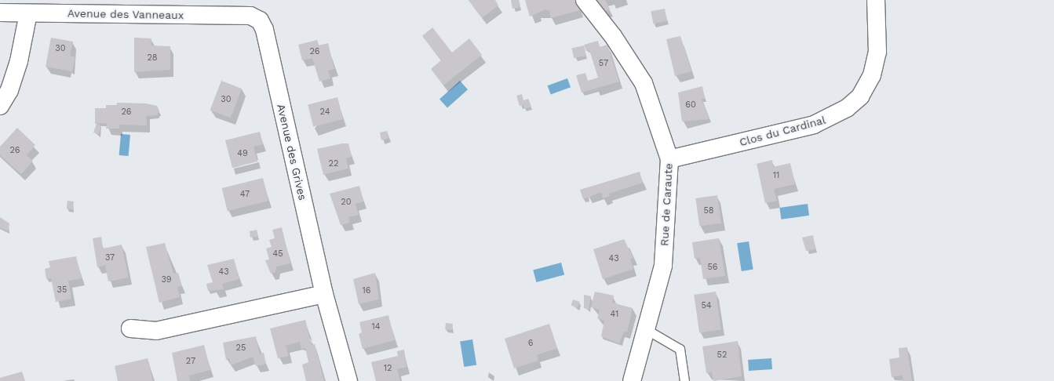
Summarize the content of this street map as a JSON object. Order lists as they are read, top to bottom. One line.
{"streets":{"street":["Avenue des Vanneaux","Clos du Cardinal","Avenue des Grives","Rue de Caraute"]},"crossings":[["Avenue des Vanneaux","Avenue des Grives"],["Clos du Cardinal","Rue de Caraute"]],"house_numbers":["30","26","28","57","30","60","26","24","26","49","22","11","47","20","58","45","37","43","56","43","39","35","16","54","41","14","6","25","52","27","12"]}
